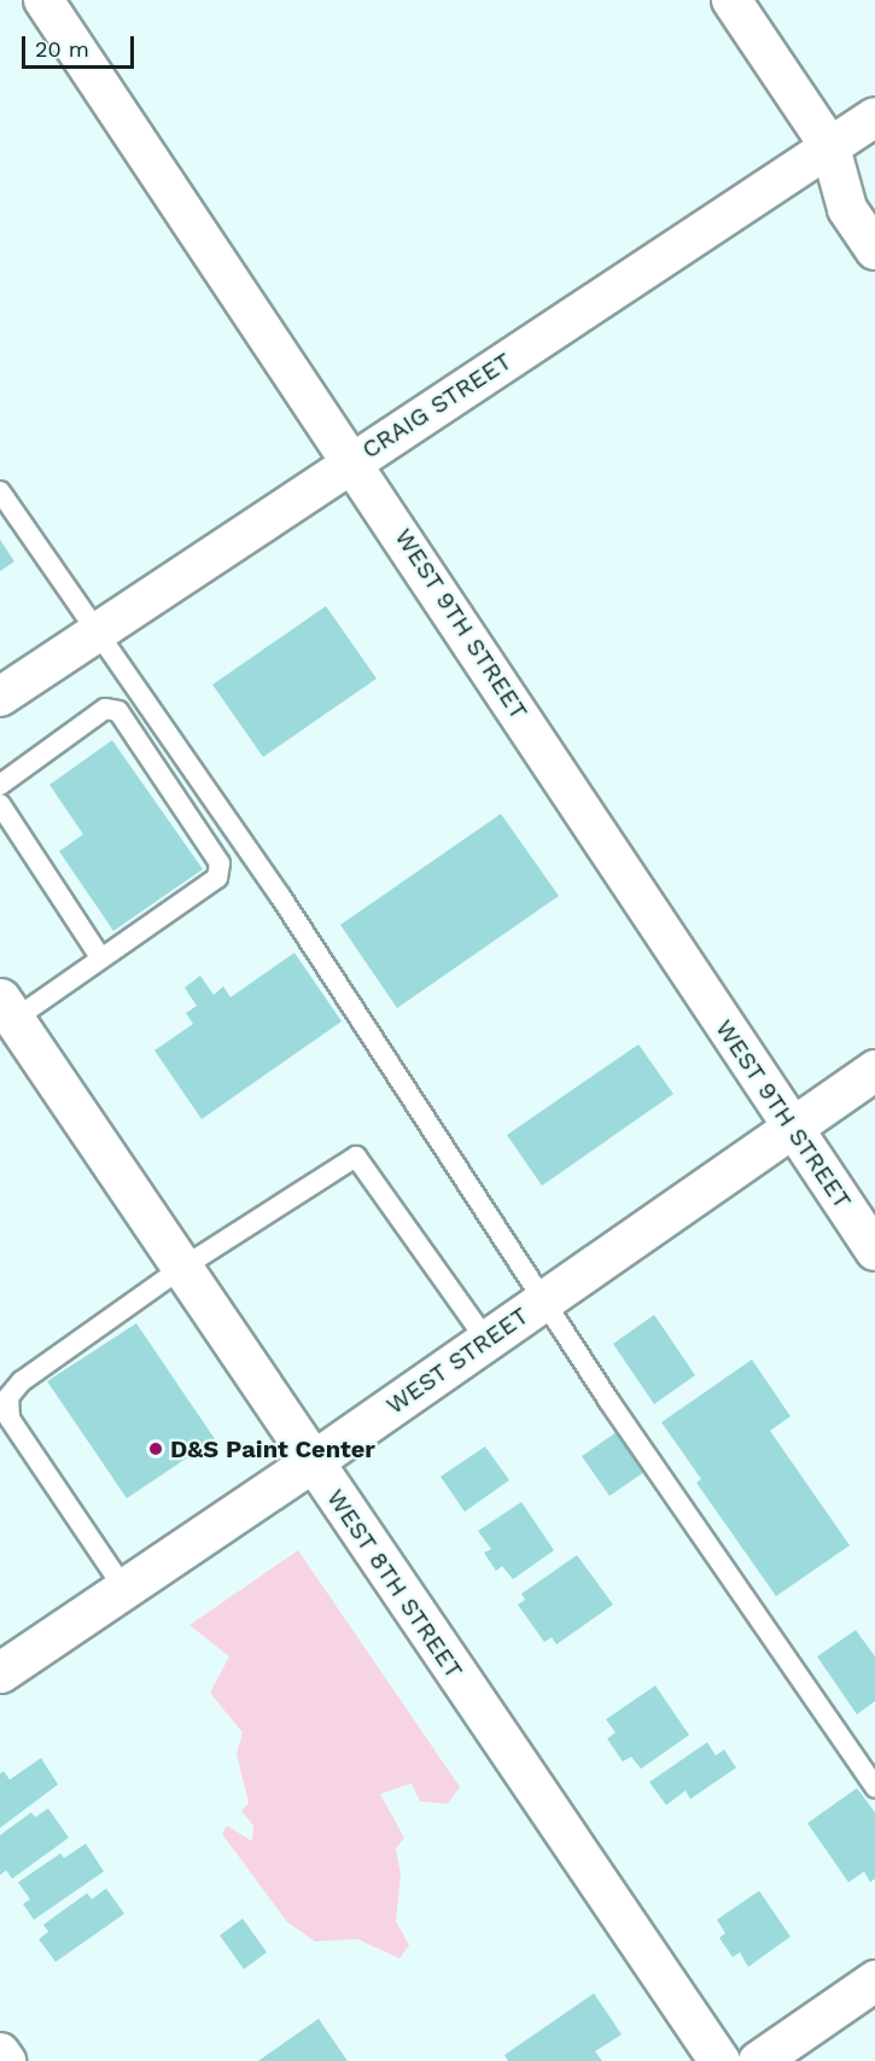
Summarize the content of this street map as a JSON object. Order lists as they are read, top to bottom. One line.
{"streets":{"street":["CRAIG STREET","WEST 9TH STREET","WEST STREET","WEST 8TH STREET"]},"crossings":[["CRAIG STREET","WEST 9TH STREET"],["WEST 9TH STREET","WEST STREET"],["WEST STREET","WEST 8TH STREET"]],"places":["D&S Paint Center"],"scale_bar":"20 m"}
